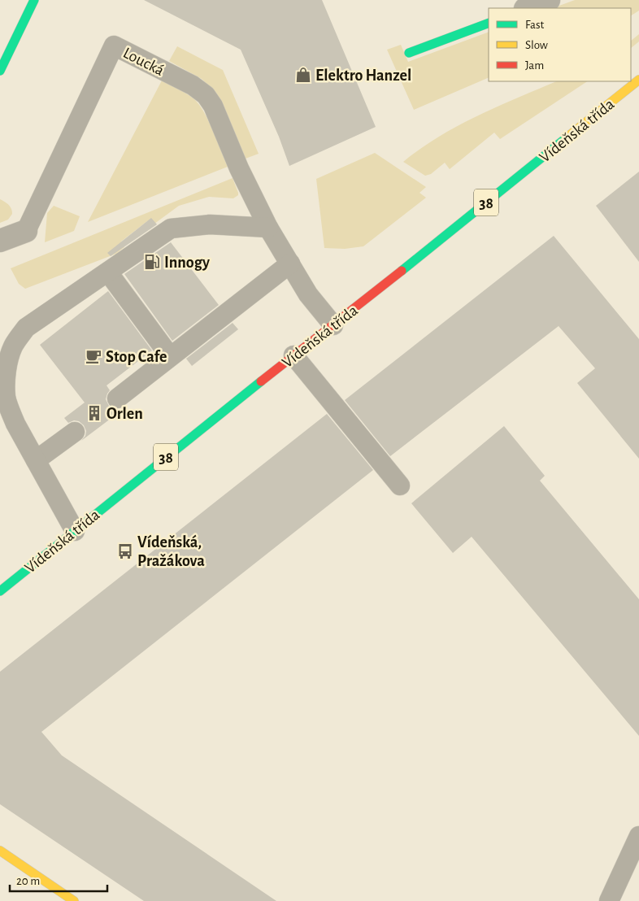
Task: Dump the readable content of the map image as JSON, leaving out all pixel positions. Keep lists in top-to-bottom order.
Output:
{
  "streets": {
    "main road": ["Vídeňská třída", "38"],
    "street": ["Loucká"]
  },
  "crossings": [
    ["Loucká", "Vídeňská třída"]
  ],
  "places": {
    "shop": ["Elektro Hanzel"],
    "fuel station": ["Innogy"],
    "cafe": ["Stop Cafe"],
    "building": ["Orlen"],
    "bus stop": ["Vídeňská, Pražákova"]
  },
  "legend": ["Fast", "Slow", "Jam"],
  "scale_bar": "20 m"
}
